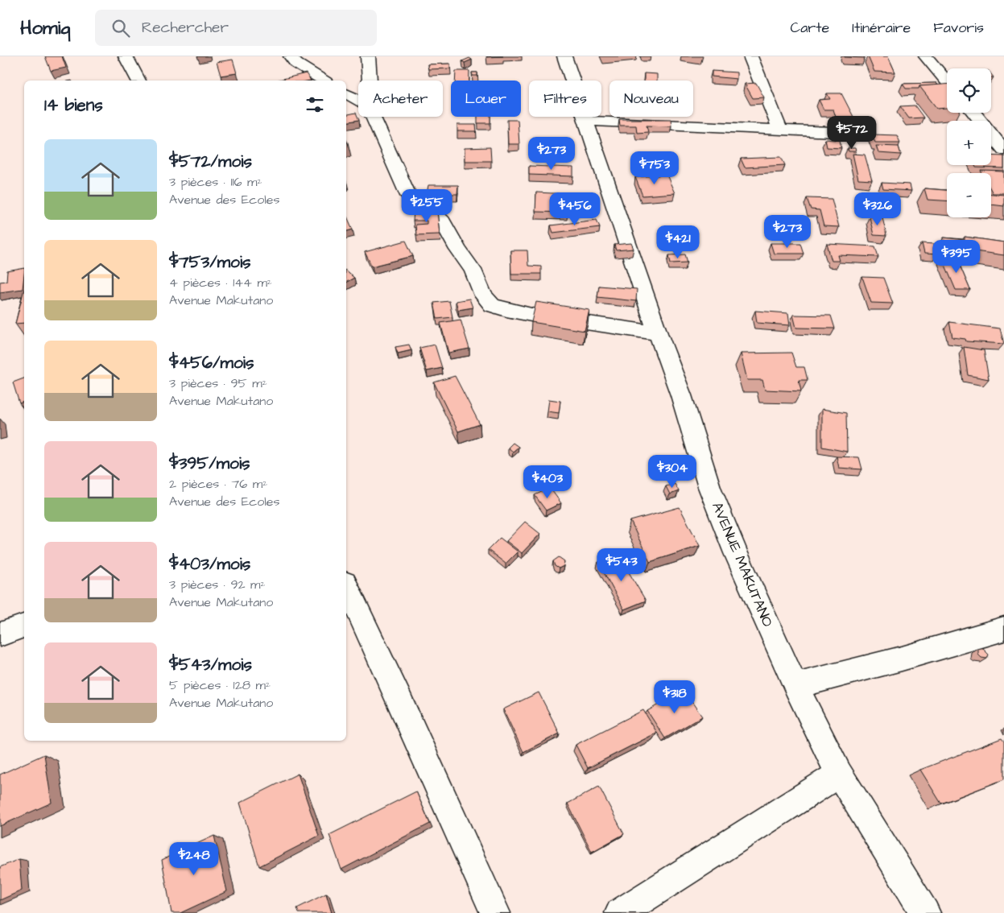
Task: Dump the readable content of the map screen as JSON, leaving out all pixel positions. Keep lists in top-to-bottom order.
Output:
{
  "streets": {
    "street": ["AVENUE MAKUTANO"]
  },
  "page": {
    "header": "Homiq",
    "search": "Rechercher",
    "nav": ["Carte", "Itinéraire", "Favoris"],
    "map_buttons": ["+", "−"],
    "chip": [
      "Acheter",
      "Louer",
      "Filtres",
      "Nouveau"
    ],
    "heading": "14 biens",
    "price": [
      "$572",
      "$273",
      "$753",
      "$255",
      "$456",
      "$326",
      "$273",
      "$421",
      "$395",
      "$304",
      "$403",
      "$543",
      "$318",
      "$248"
    ],
    "list": [
      {
        "name": "$572/mois",
        "note": "3 pièces · 116 m² · Avenue des Ecoles"
      },
      {
        "name": "$753/mois",
        "note": "4 pièces · 144 m² · Avenue Makutano"
      },
      {
        "name": "$456/mois",
        "note": "3 pièces · 95 m² · Avenue Makutano"
      },
      {
        "name": "$395/mois",
        "note": "2 pièces · 76 m² · Avenue des Ecoles"
      },
      {
        "name": "$403/mois",
        "note": "3 pièces · 92 m² · Avenue Makutano"
      },
      {
        "name": "$543/mois",
        "note": "5 pièces · 128 m² · Avenue Makutano"
      }
    ]
  }
}
